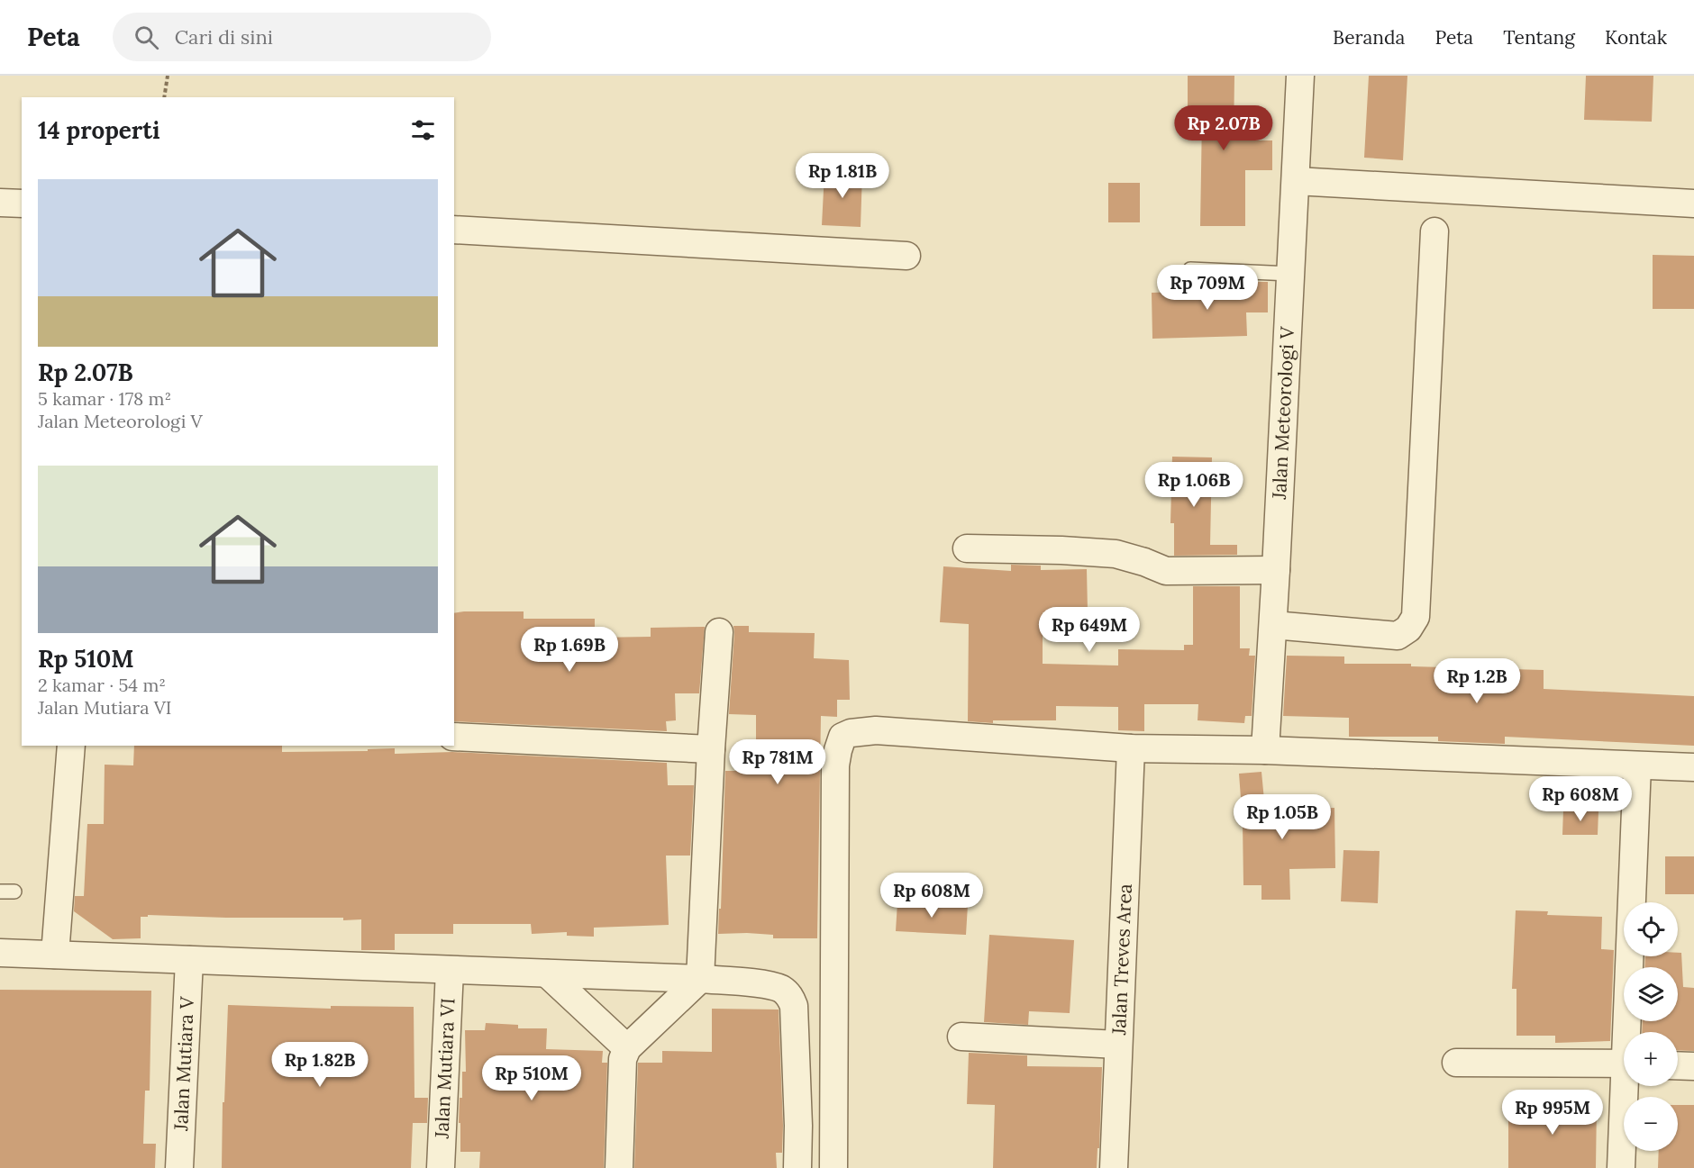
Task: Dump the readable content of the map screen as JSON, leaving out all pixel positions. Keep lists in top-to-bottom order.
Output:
{
  "streets": {
    "street": [
      "Jalan Meteorologi V",
      "Jalan Treves Area",
      "Jalan Mutiara V",
      "Jalan Mutiara VI"
    ]
  },
  "page": {
    "header": "Peta",
    "search": "Cari di sini",
    "nav": [
      "Beranda",
      "Peta",
      "Tentang",
      "Kontak"
    ],
    "heading": "14 properti",
    "price": [
      "Rp 2.07B",
      "Rp 1.81B",
      "Rp 709M",
      "Rp 1.06B",
      "Rp 649M",
      "Rp 1.69B",
      "Rp 1.2B",
      "Rp 781M",
      "Rp 608M",
      "Rp 1.05B",
      "Rp 608M",
      "Rp 1.82B",
      "Rp 510M",
      "Rp 995M"
    ],
    "list": [
      {
        "name": "Rp 2.07B",
        "note": "5 kamar · 178 m² · Jalan Meteorologi V"
      },
      {
        "name": "Rp 510M",
        "note": "2 kamar · 54 m² · Jalan Mutiara VI"
      }
    ],
    "map_buttons": ["+", "−"]
  }
}
